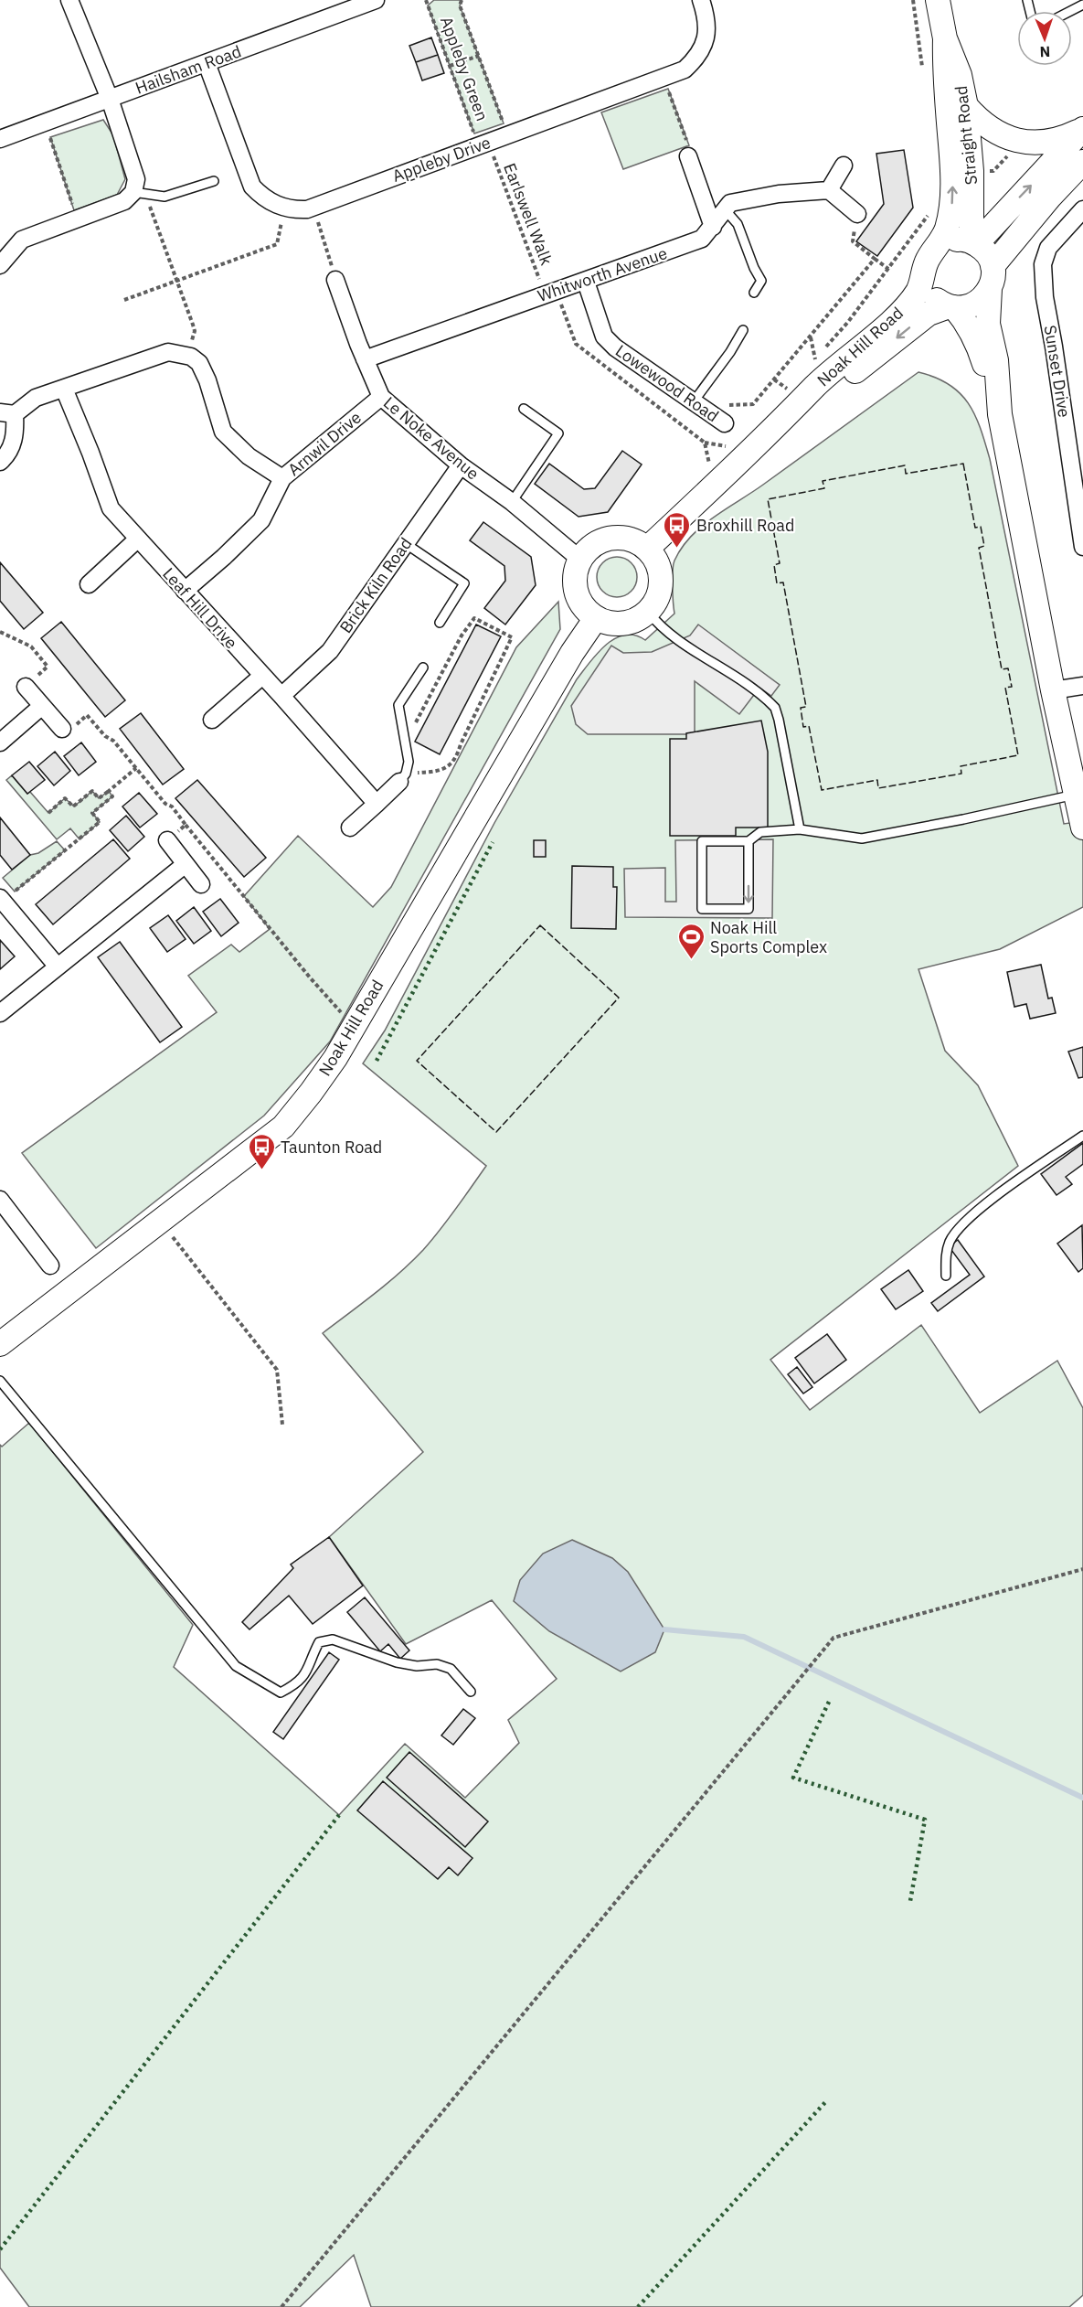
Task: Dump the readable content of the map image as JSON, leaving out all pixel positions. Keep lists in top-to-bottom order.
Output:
{
  "streets": {
    "street": [
      "Hailsham Road",
      "Straight Road",
      "Appleby Drive",
      "Whitworth Avenue",
      "Noak Hill Road",
      "Sunset Drive",
      "Lowewood Road",
      "Le Noke Avenue",
      "Arnwil Drive",
      "Brick Kiln Road",
      "Leaf Hill Drive"
    ],
    "path": ["Appleby Green", "Earlswell Walk"]
  },
  "crossings": [
    ["Appleby Green", "Appleby Drive"],
    ["Appleby Green", "Earlswell Walk"],
    ["Straight Road", "Noak Hill Road"],
    ["Appleby Drive", "Earlswell Walk"],
    ["Earlswell Walk", "Whitworth Avenue"],
    ["Whitworth Avenue", "Lowewood Road"],
    ["Whitworth Avenue", "Le Noke Avenue"],
    ["Noak Hill Road", "Le Noke Avenue"],
    ["Le Noke Avenue", "Arnwil Drive"],
    ["Le Noke Avenue", "Brick Kiln Road"],
    ["Arnwil Drive", "Leaf Hill Drive"],
    ["Brick Kiln Road", "Leaf Hill Drive"]
  ],
  "places": {
    "bus stop": ["Broxhill Road", "Taunton Road"],
    "sports": ["Noak Hill Sports Complex"]
  },
  "north": "bottom"
}
